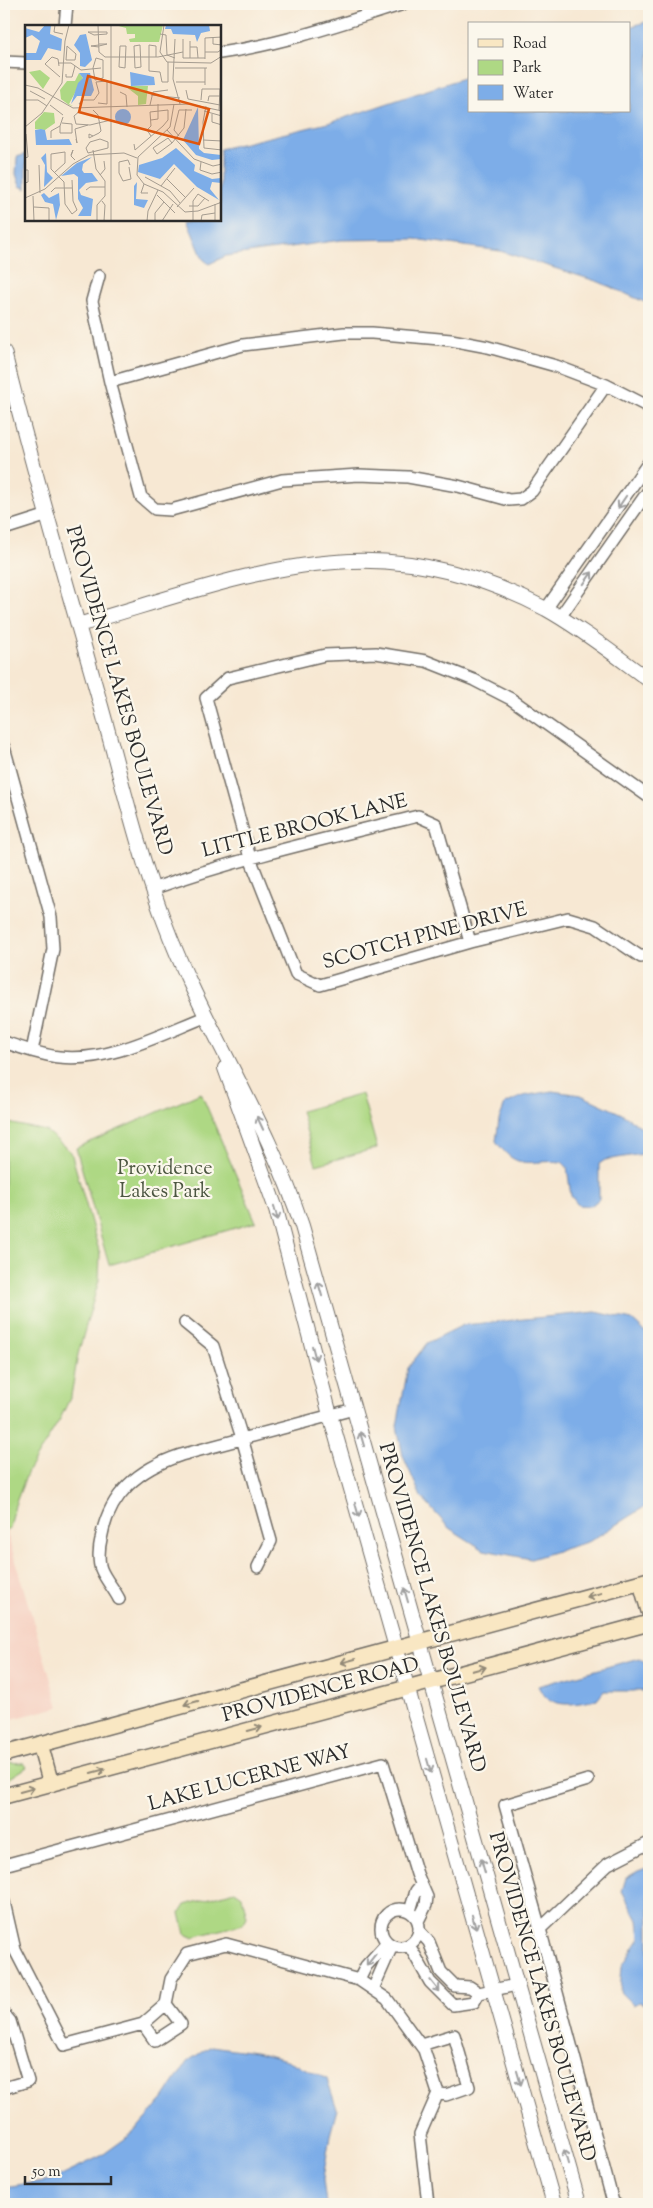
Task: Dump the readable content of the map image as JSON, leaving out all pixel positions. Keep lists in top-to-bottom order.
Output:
{
  "streets": {
    "main road": ["PROVIDENCE ROAD"],
    "street": [
      "PROVIDENCE LAKES BOULEVARD",
      "LITTLE BROOK LANE",
      "SCOTCH PINE DRIVE",
      "LAKE LUCERNE WAY"
    ]
  },
  "crossings": [
    ["PROVIDENCE LAKES BOULEVARD", "LITTLE BROOK LANE"],
    ["PROVIDENCE LAKES BOULEVARD", "PROVIDENCE ROAD"],
    ["LITTLE BROOK LANE", "SCOTCH PINE DRIVE"]
  ],
  "parks": ["Providence Lakes Park"],
  "legend": ["Road", "Park", "Water"],
  "scale_bar": "50 m"
}
